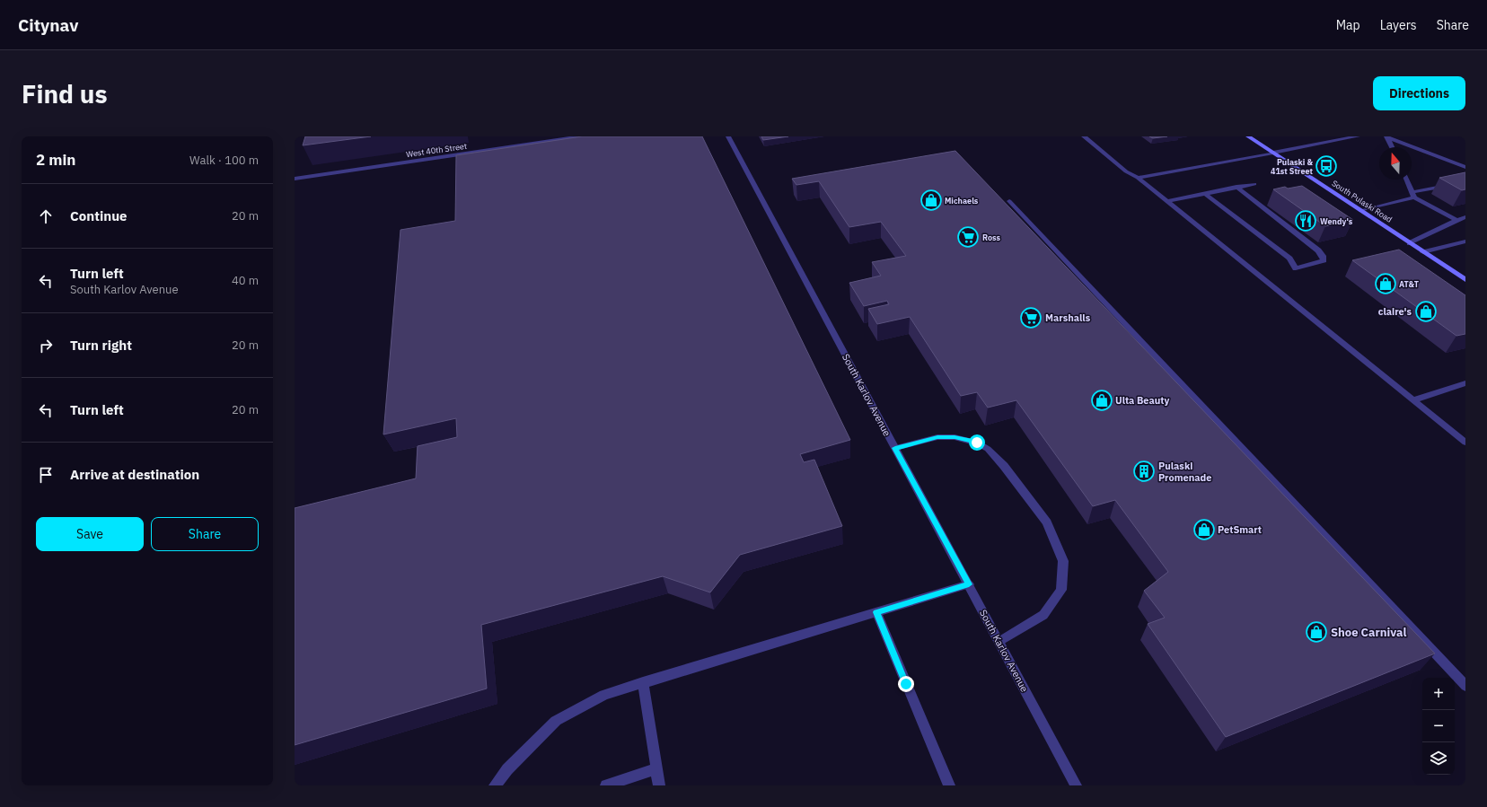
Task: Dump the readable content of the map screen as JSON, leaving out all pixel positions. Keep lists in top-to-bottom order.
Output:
{
  "streets": {
    "main road": ["South Pulaski Road"],
    "street": ["West 40th Street", "South Karlov Avenue"]
  },
  "places": {
    "bus stop": ["Pulaski & 41st Street"],
    "shop": [
      "Michaels",
      "AT&T",
      "claire's",
      "Ulta Beauty",
      "PetSmart",
      "Shoe Carnival"
    ],
    "restaurant": ["Wendy's"],
    "supermarket": ["Ross", "Marshalls"],
    "building": ["Pulaski Promenade"]
  },
  "north": "top",
  "page": {
    "header": "Citynav",
    "nav": ["Map", "Layers", "Share"],
    "buttons": [
      "Directions",
      ["Save", "Share"]
    ],
    "title": "Find us",
    "heading": ["2 min", "Walk · 100 m"],
    "list": [
      ["Continue", "20 m"],
      ["Turn left", "South Karlov Avenue", "40 m"],
      ["Turn right", "20 m"],
      ["Turn left", "20 m"],
      "Arrive at destination"
    ],
    "map_buttons": ["+", "−"]
  }
}
